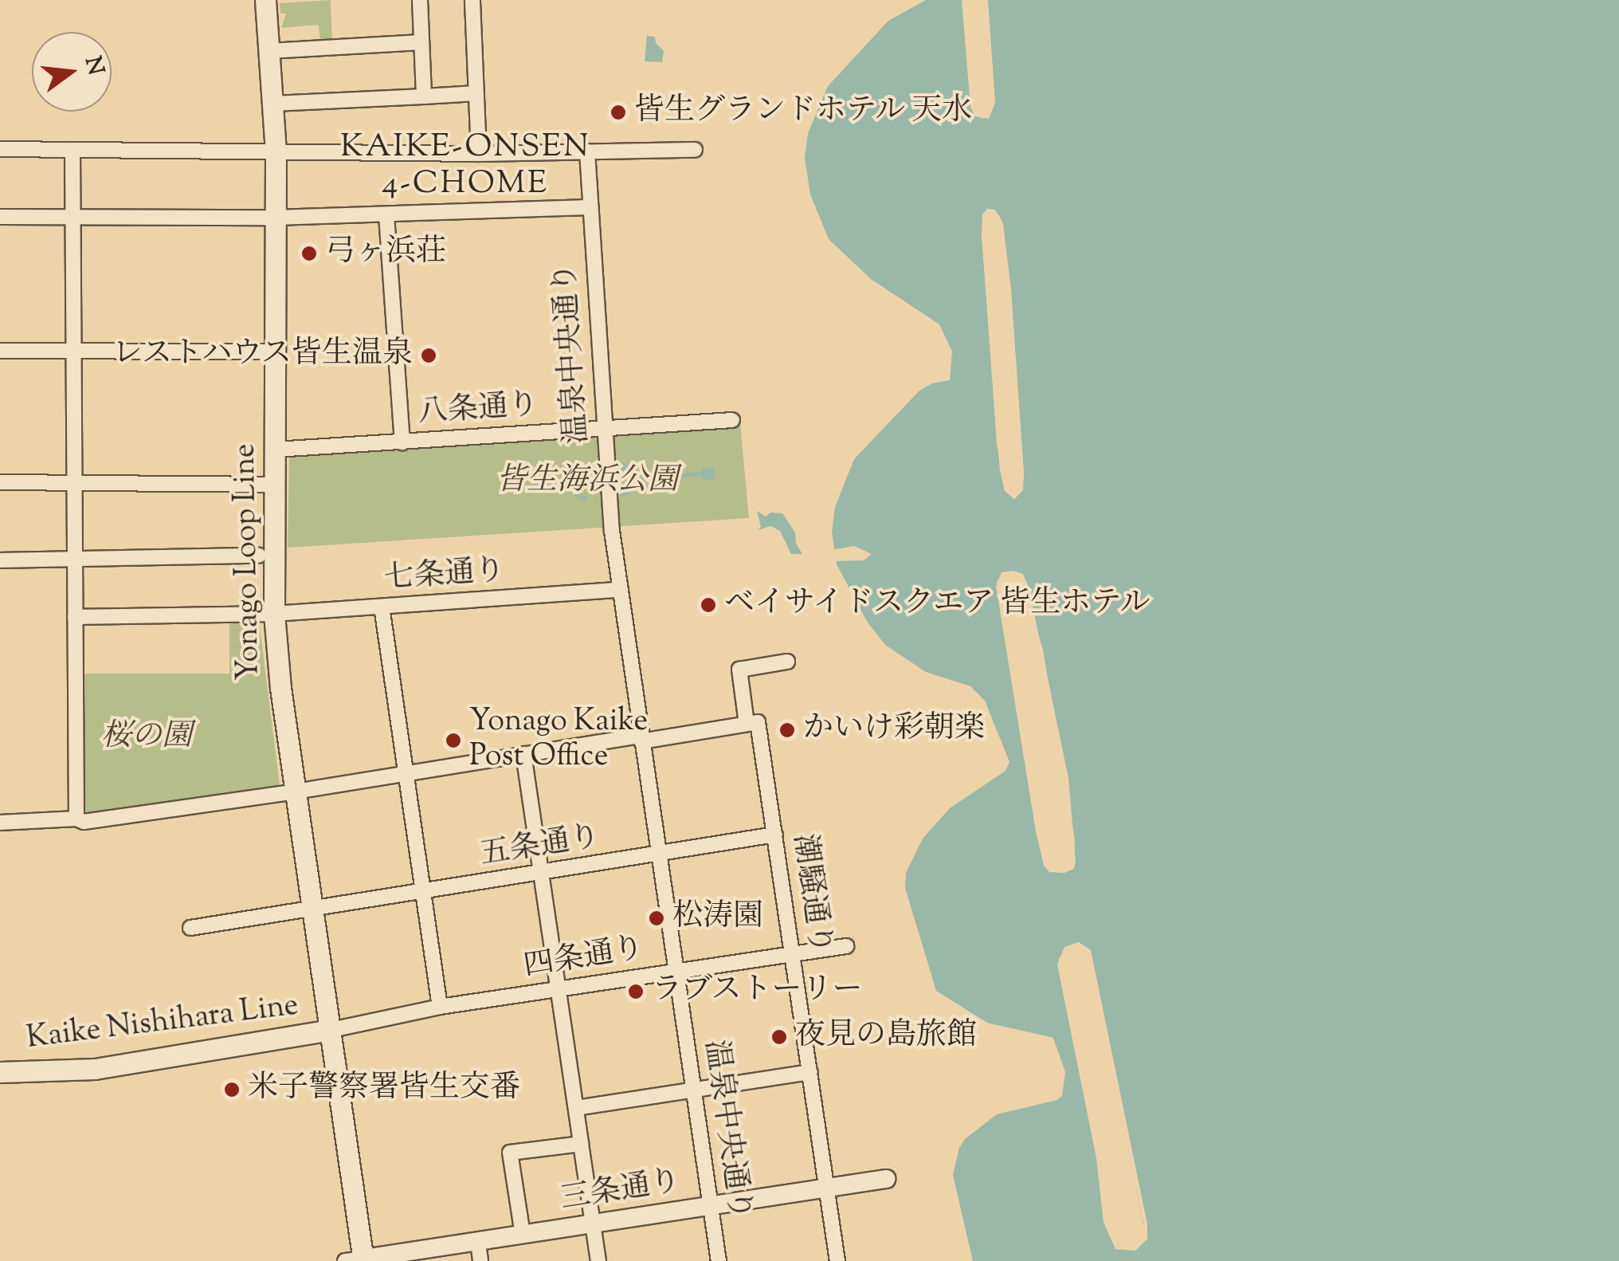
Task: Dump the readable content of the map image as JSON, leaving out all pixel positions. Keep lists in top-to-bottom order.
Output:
{
  "streets": {
    "main road": ["Yonago Loop Line", "Kaike Nishihara Line"],
    "street": [
      "温泉中央通り",
      "八条通り",
      "七条通り",
      "五条通り",
      "潮騒通り",
      "四条通り",
      "三条通り"
    ]
  },
  "crossings": [
    ["温泉中央通り", "八条通り"],
    ["温泉中央通り", "七条通り"],
    ["温泉中央通り", "五条通り"],
    ["温泉中央通り", "四条通り"],
    ["温泉中央通り", "三条通り"],
    ["八条通り", "Yonago Loop Line"],
    ["Yonago Loop Line", "七条通り"],
    ["Yonago Loop Line", "五条通り"],
    ["Yonago Loop Line", "四条通り"],
    ["Yonago Loop Line", "Kaike Nishihara Line"],
    ["Yonago Loop Line", "三条通り"],
    ["五条通り", "潮騒通り"],
    ["潮騒通り", "四条通り"],
    ["潮騒通り", "三条通り"],
    ["四条通り", "Kaike Nishihara Line"]
  ],
  "districts": ["KAIKE-ONSEN 4-CHOME"],
  "parks": ["皆生海浜公園", "桜の園"],
  "places": [
    "皆生グランドホテル 天水",
    "弓ヶ浜荘",
    "レストハウス皆生温泉",
    "ベイサイドスクエア 皆生ホテル",
    "かいけ彩朝楽",
    "Yonago Kaike Post Office",
    "松涛園",
    "ラブストーリー",
    "夜見の島旅館",
    "米子警察署皆生交番"
  ],
  "north": "right"
}
